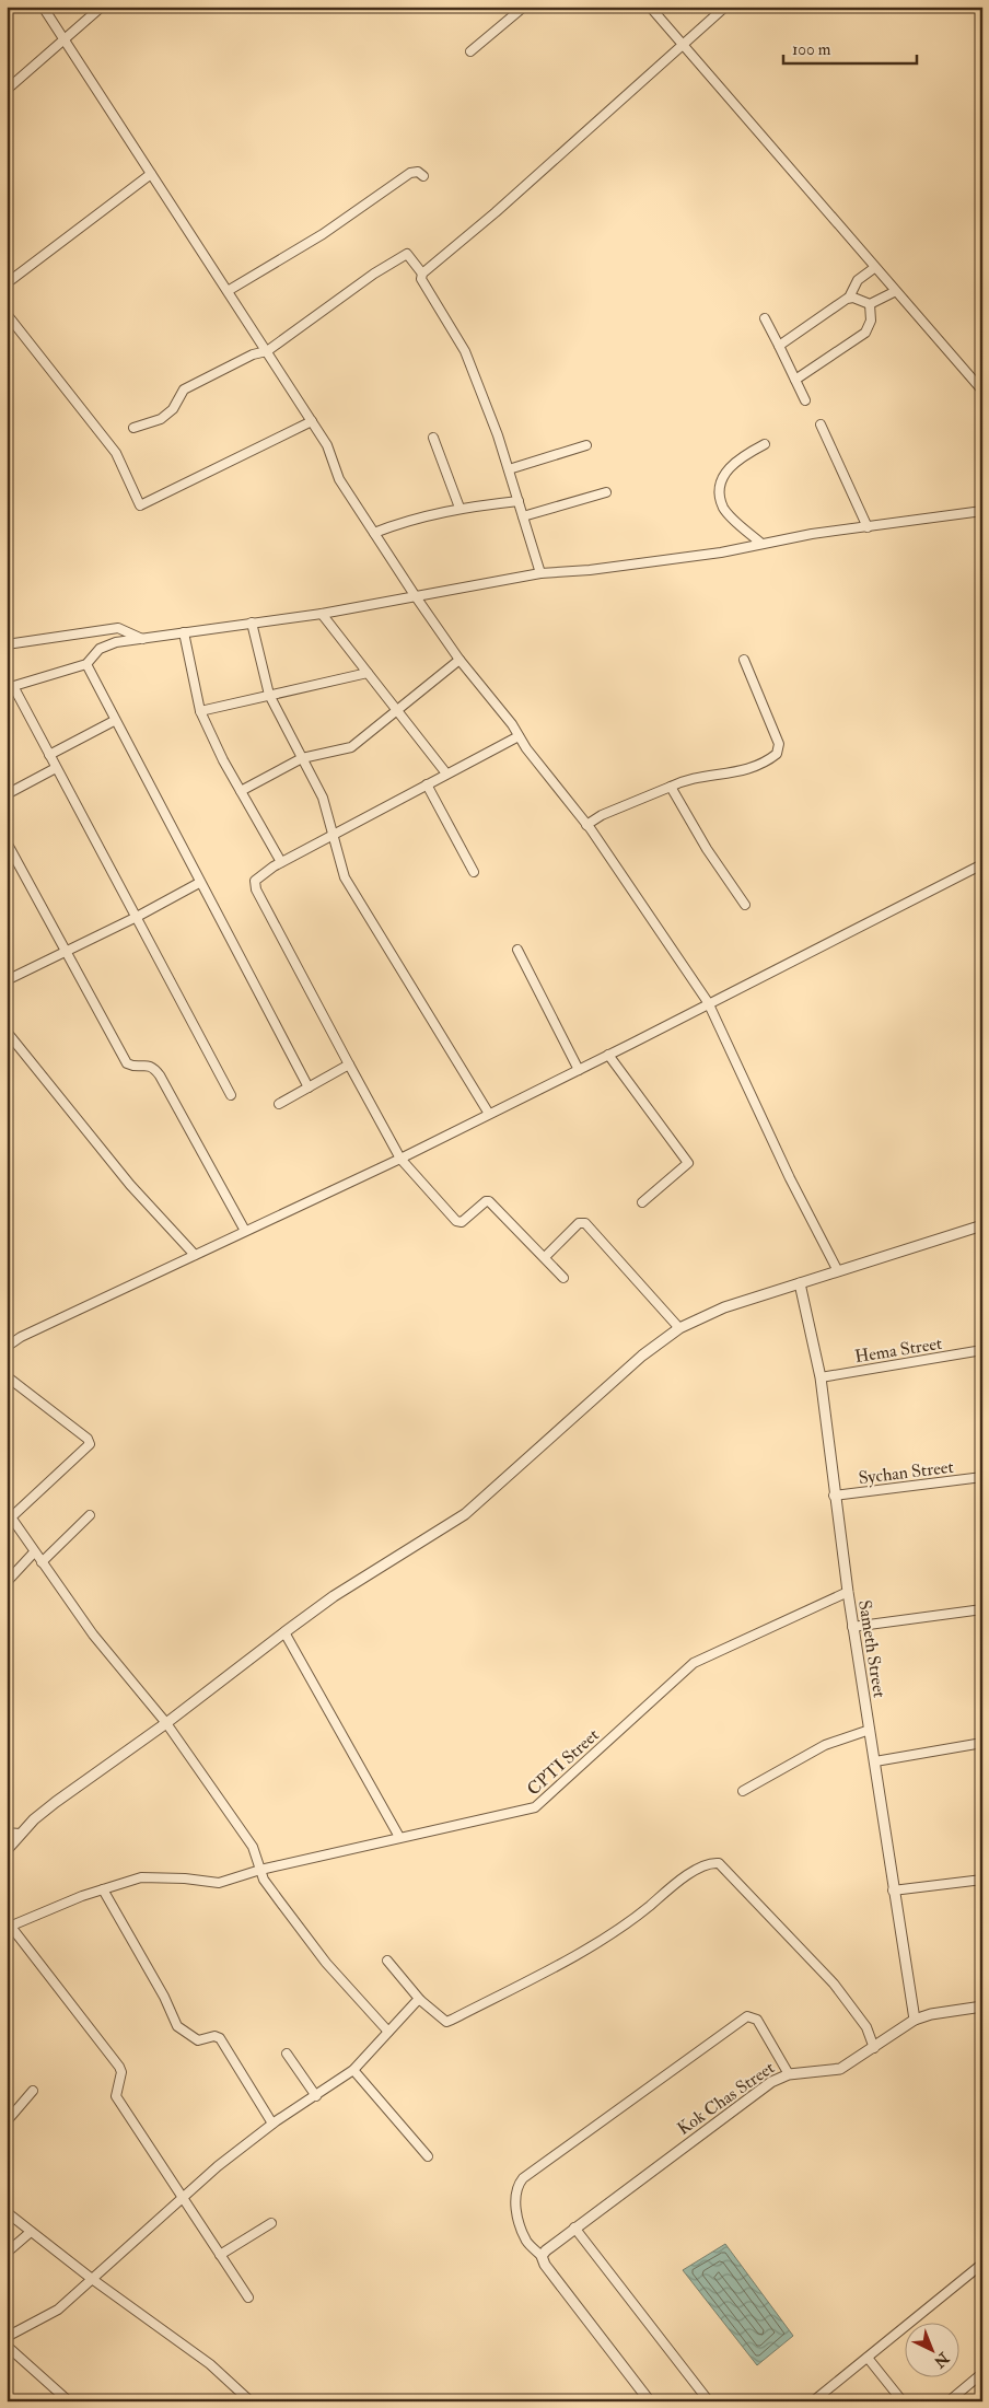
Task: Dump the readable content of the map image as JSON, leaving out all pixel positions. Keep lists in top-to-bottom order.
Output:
{
  "streets": {
    "street": [
      "Hema Street",
      "Sychan Street",
      "Sameth Street",
      "CPTI Street",
      "Kok Chas Street"
    ]
  },
  "crossings": [
    ["Hema Street", "Sameth Street"],
    ["Sychan Street", "Sameth Street"],
    ["Sameth Street", "CPTI Street"],
    ["Sameth Street", "Kok Chas Street"]
  ],
  "scale_bar": "100 m",
  "north": "bottom right"
}
